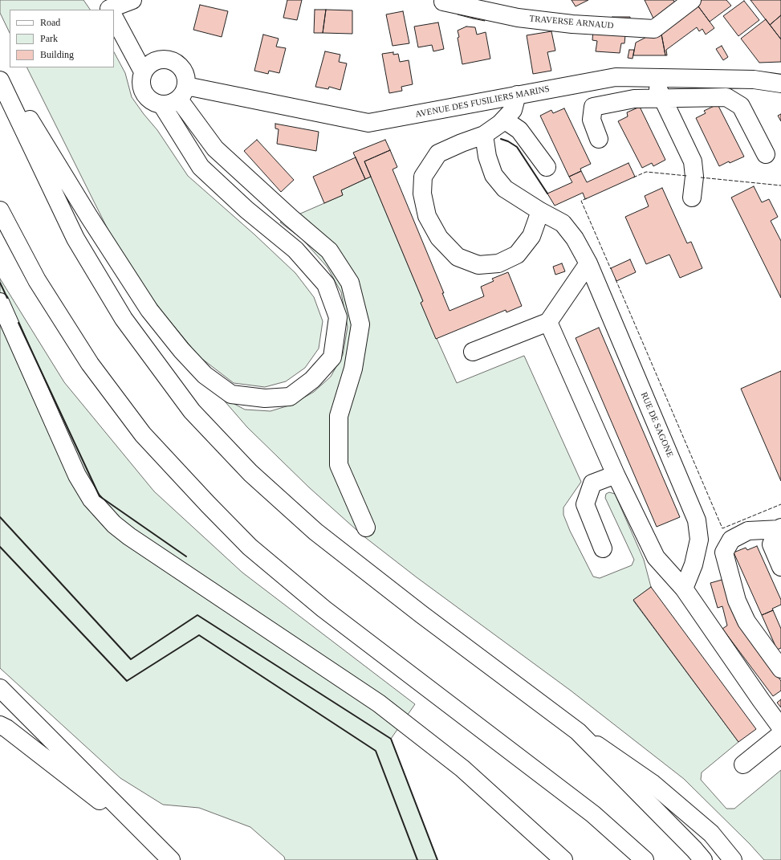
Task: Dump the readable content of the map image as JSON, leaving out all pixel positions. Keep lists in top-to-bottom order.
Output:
{
  "streets": {
    "main road": ["TRAVERSE ARNAUD", "AVENUE DES FUSILIERS MARINS", "RUE DE SAGONE"]
  },
  "legend": ["Road", "Park", "Building"]
}
